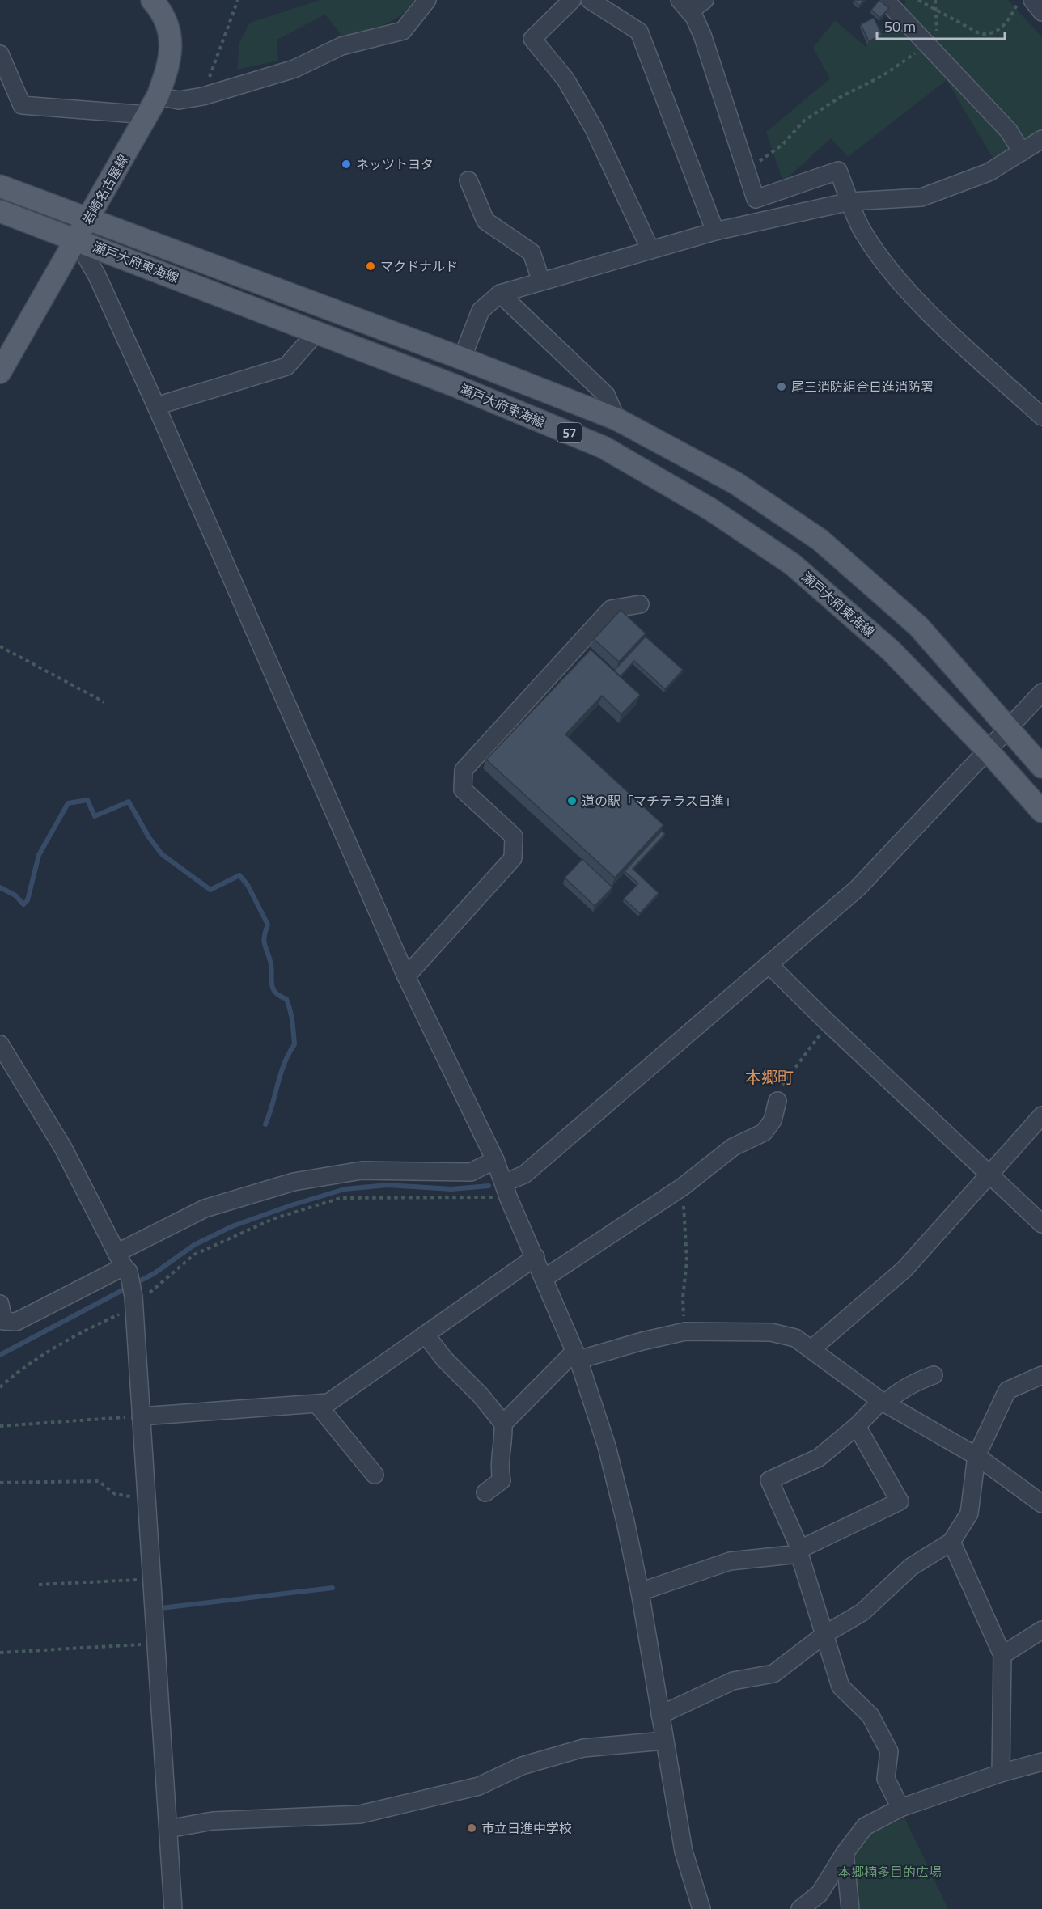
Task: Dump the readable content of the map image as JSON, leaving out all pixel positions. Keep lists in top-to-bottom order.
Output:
{
  "streets": {
    "main road": ["岩崎名古屋線", "瀬戸大府東海線", "57"]
  },
  "crossings": [
    ["岩崎名古屋線", "瀬戸大府東海線"]
  ],
  "districts": ["本郷町"],
  "parks": ["本郷楠多目的広場"],
  "places": [
    "ネッツトヨタ",
    "マクドナルド",
    "尾三消防組合日進消防署",
    "道の駅「マチテラス日進」",
    "市立日進中学校"
  ],
  "scale_bar": "50 m"
}
